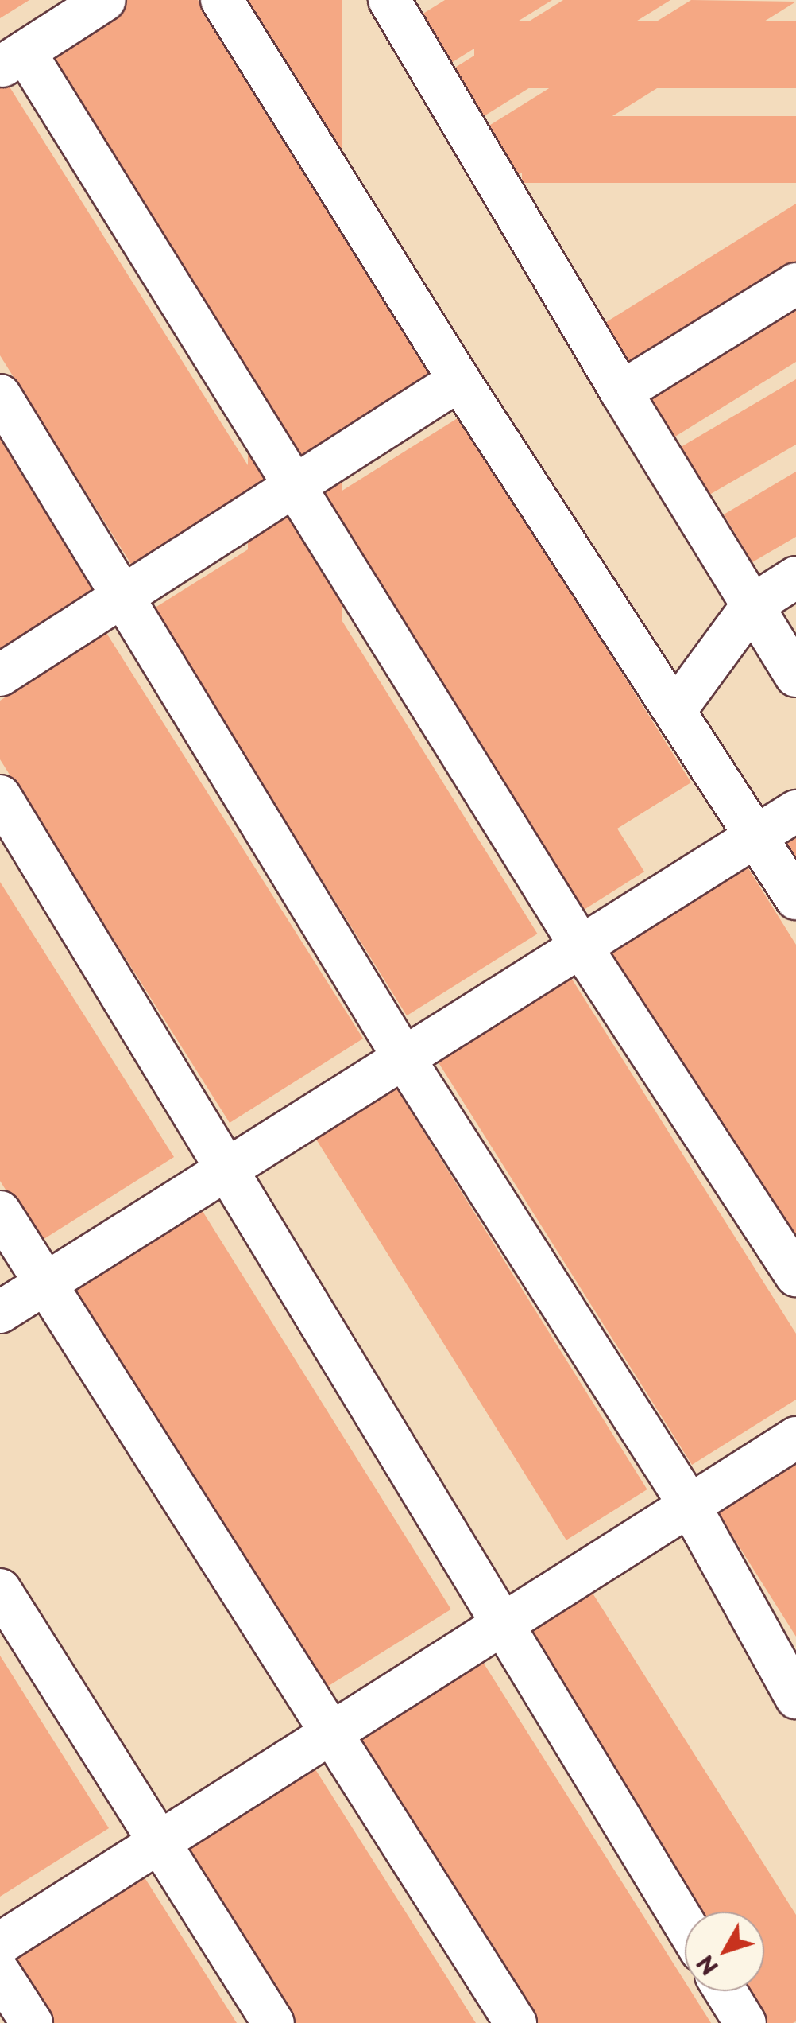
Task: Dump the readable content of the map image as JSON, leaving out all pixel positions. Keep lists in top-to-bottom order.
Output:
{
  "north": "bottom left"
}
